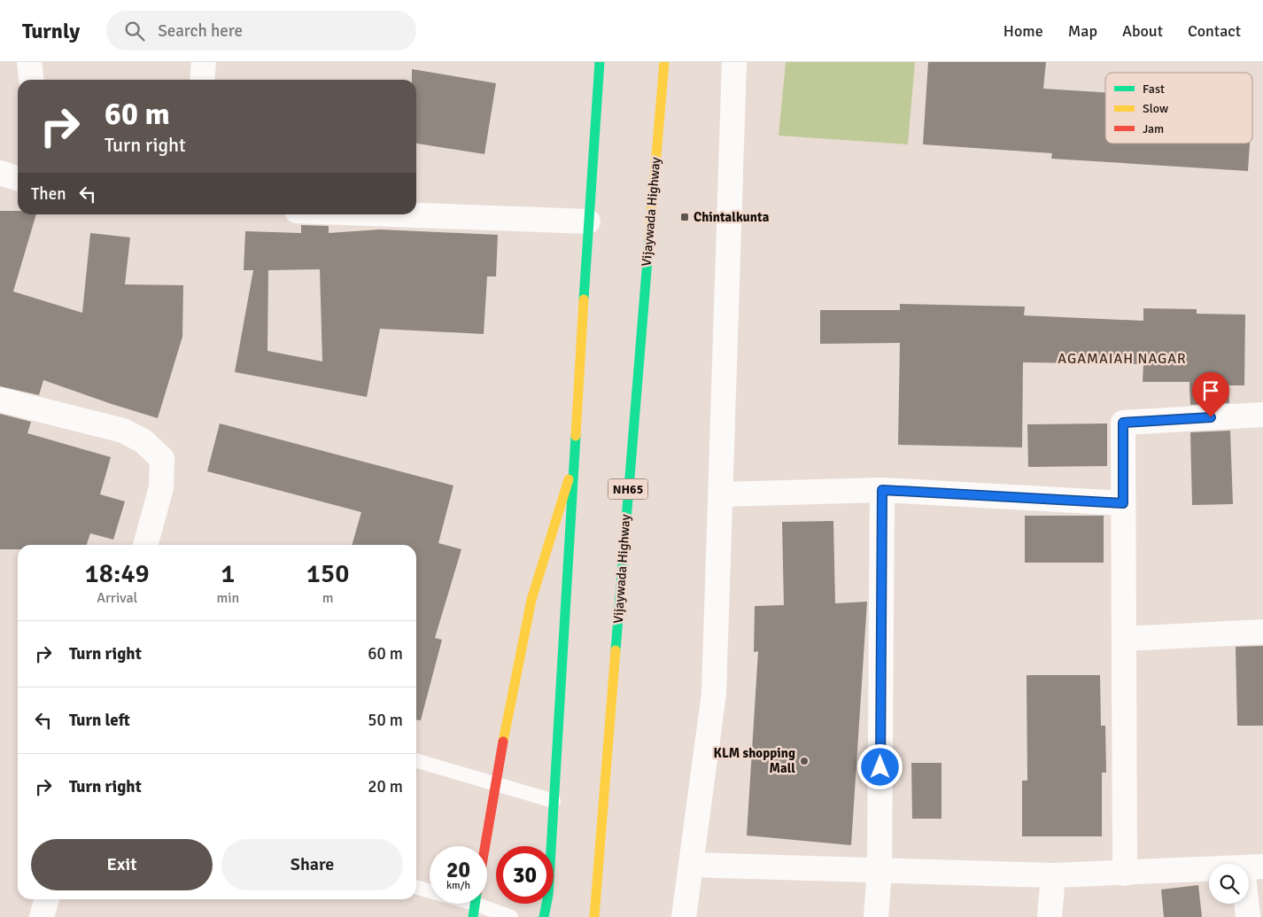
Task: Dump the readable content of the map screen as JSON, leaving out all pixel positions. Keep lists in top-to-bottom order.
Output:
{
  "streets": {
    "main road": ["Vijaywada Highway", "NH65"]
  },
  "districts": ["AGAMAIAH NAGAR"],
  "places": {
    "transit": ["Chintalkunta"],
    "other": ["KLM shopping Mall"]
  },
  "legend": ["Fast", "Slow", "Jam"],
  "page": {
    "header": "Turnly",
    "search": "Search here",
    "nav": [
      "Home",
      "Map",
      "About",
      "Contact"
    ],
    "turn": ["60 m", "Turn right"],
    "then": "Then",
    "eta": [
      "18:49",
      "Arrival",
      "1",
      "min",
      "150",
      "m"
    ],
    "list": [
      {
        "name": "Turn right",
        "value": "60 m"
      },
      {
        "name": "Turn left",
        "value": "50 m"
      },
      {
        "name": "Turn right",
        "value": "20 m"
      }
    ],
    "buttons": ["Exit", "Share"],
    "speed": "20 km/h",
    "limit": "30"
  }
}
